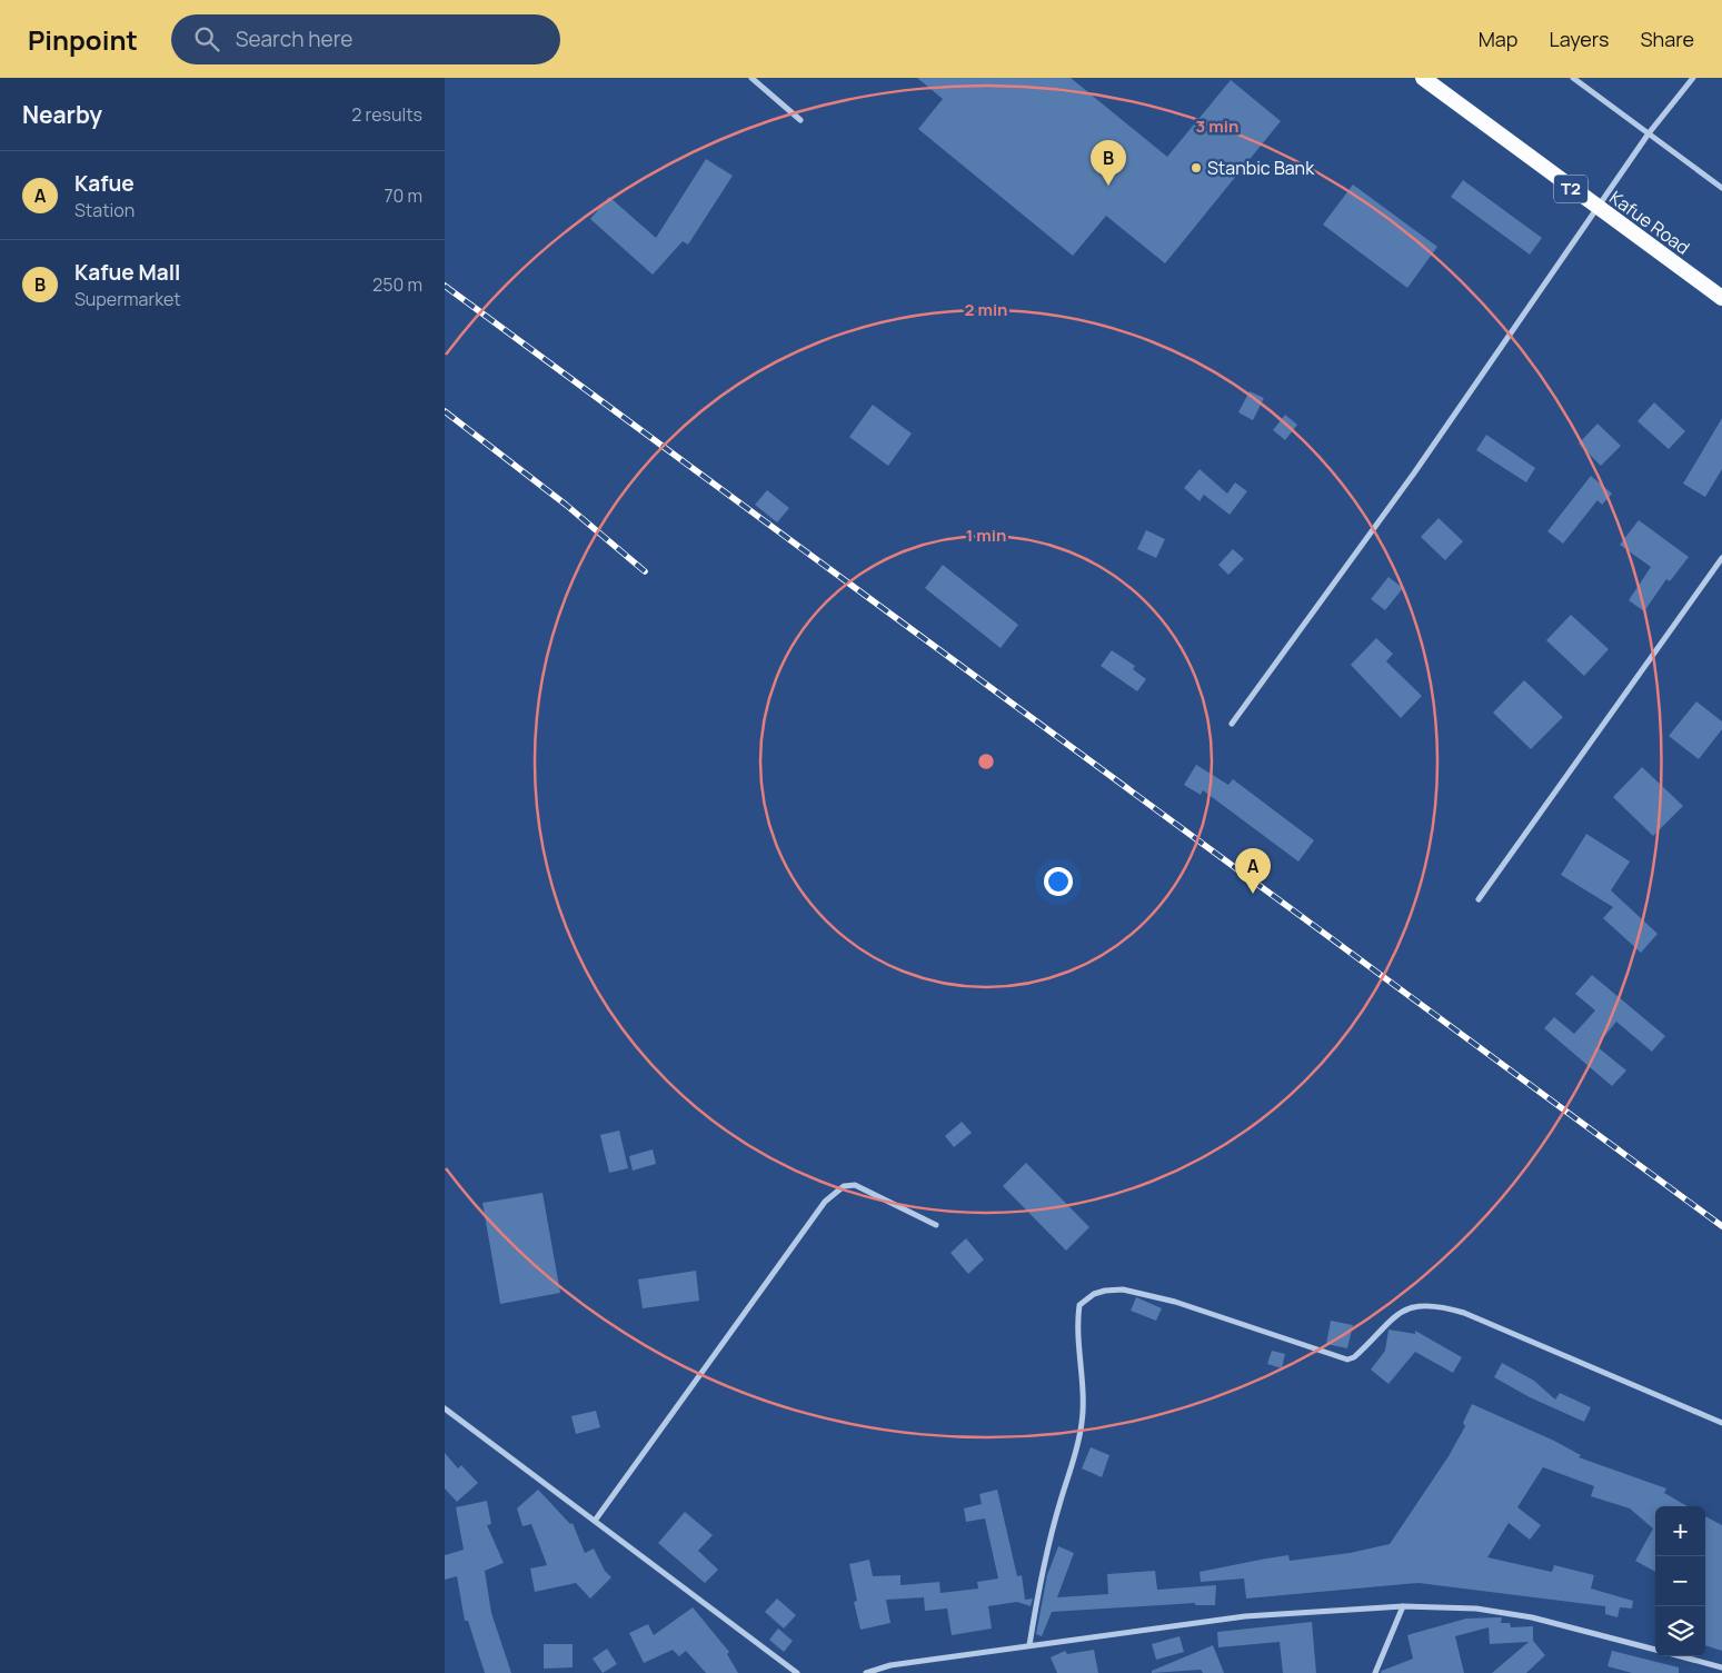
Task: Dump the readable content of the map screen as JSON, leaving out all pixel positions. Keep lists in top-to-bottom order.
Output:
{
  "streets": {
    "highway": ["T2", "Kafue Road"]
  },
  "places": ["Stanbic Bank"],
  "page": {
    "header": "Pinpoint",
    "search": "Search here",
    "nav": ["Map", "Layers", "Share"],
    "heading": ["Nearby", "2 results"],
    "pins": ["B", "A"],
    "list": [
      {
        "mark": "A",
        "name": "Kafue",
        "note": "Station",
        "value": "70 m"
      },
      {
        "mark": "B",
        "name": "Kafue Mall",
        "note": "Supermarket",
        "value": "250 m"
      }
    ],
    "map_buttons": ["+", "−"]
  },
  "rings": ["3 min", "2 min", "1 min"]
}
